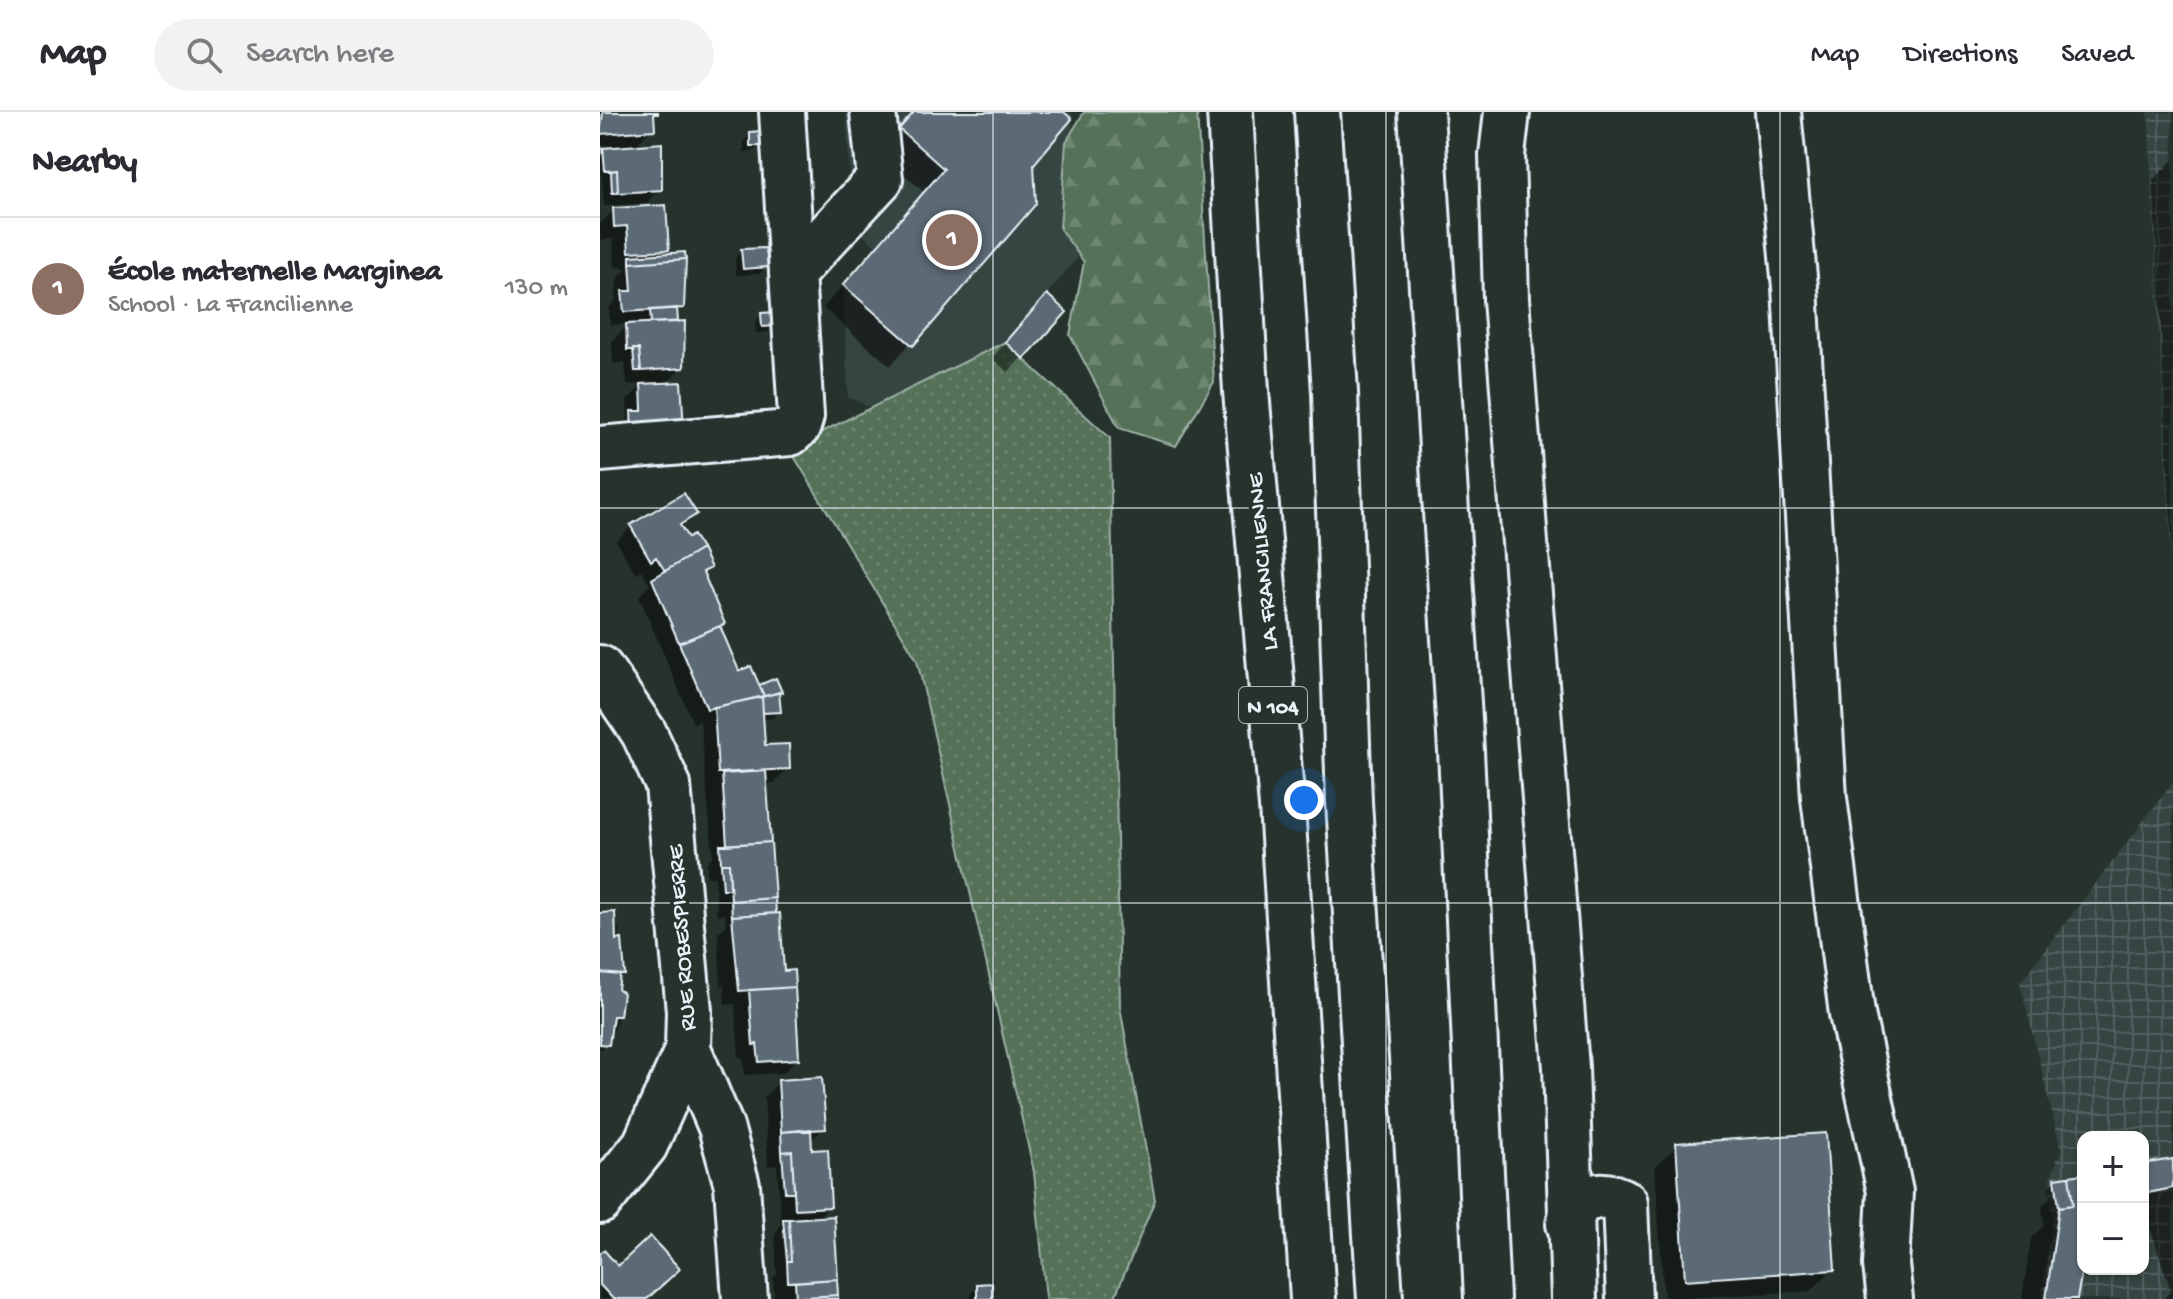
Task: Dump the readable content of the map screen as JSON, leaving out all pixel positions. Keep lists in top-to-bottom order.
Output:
{
  "streets": {
    "main road": ["LA FRANCILIENNE", "N 104", "RUE ROBESPIERRE"]
  },
  "page": {
    "header": "Map",
    "search": "Search here",
    "nav": ["Map", "Directions", "Saved"],
    "heading": "Nearby",
    "pins": "1",
    "list": [
      {
        "mark": "1",
        "name": "École maternelle Marginea",
        "note": "School · La Francilienne",
        "value": "130 m"
      }
    ],
    "map_buttons": ["+", "−"]
  }
}
